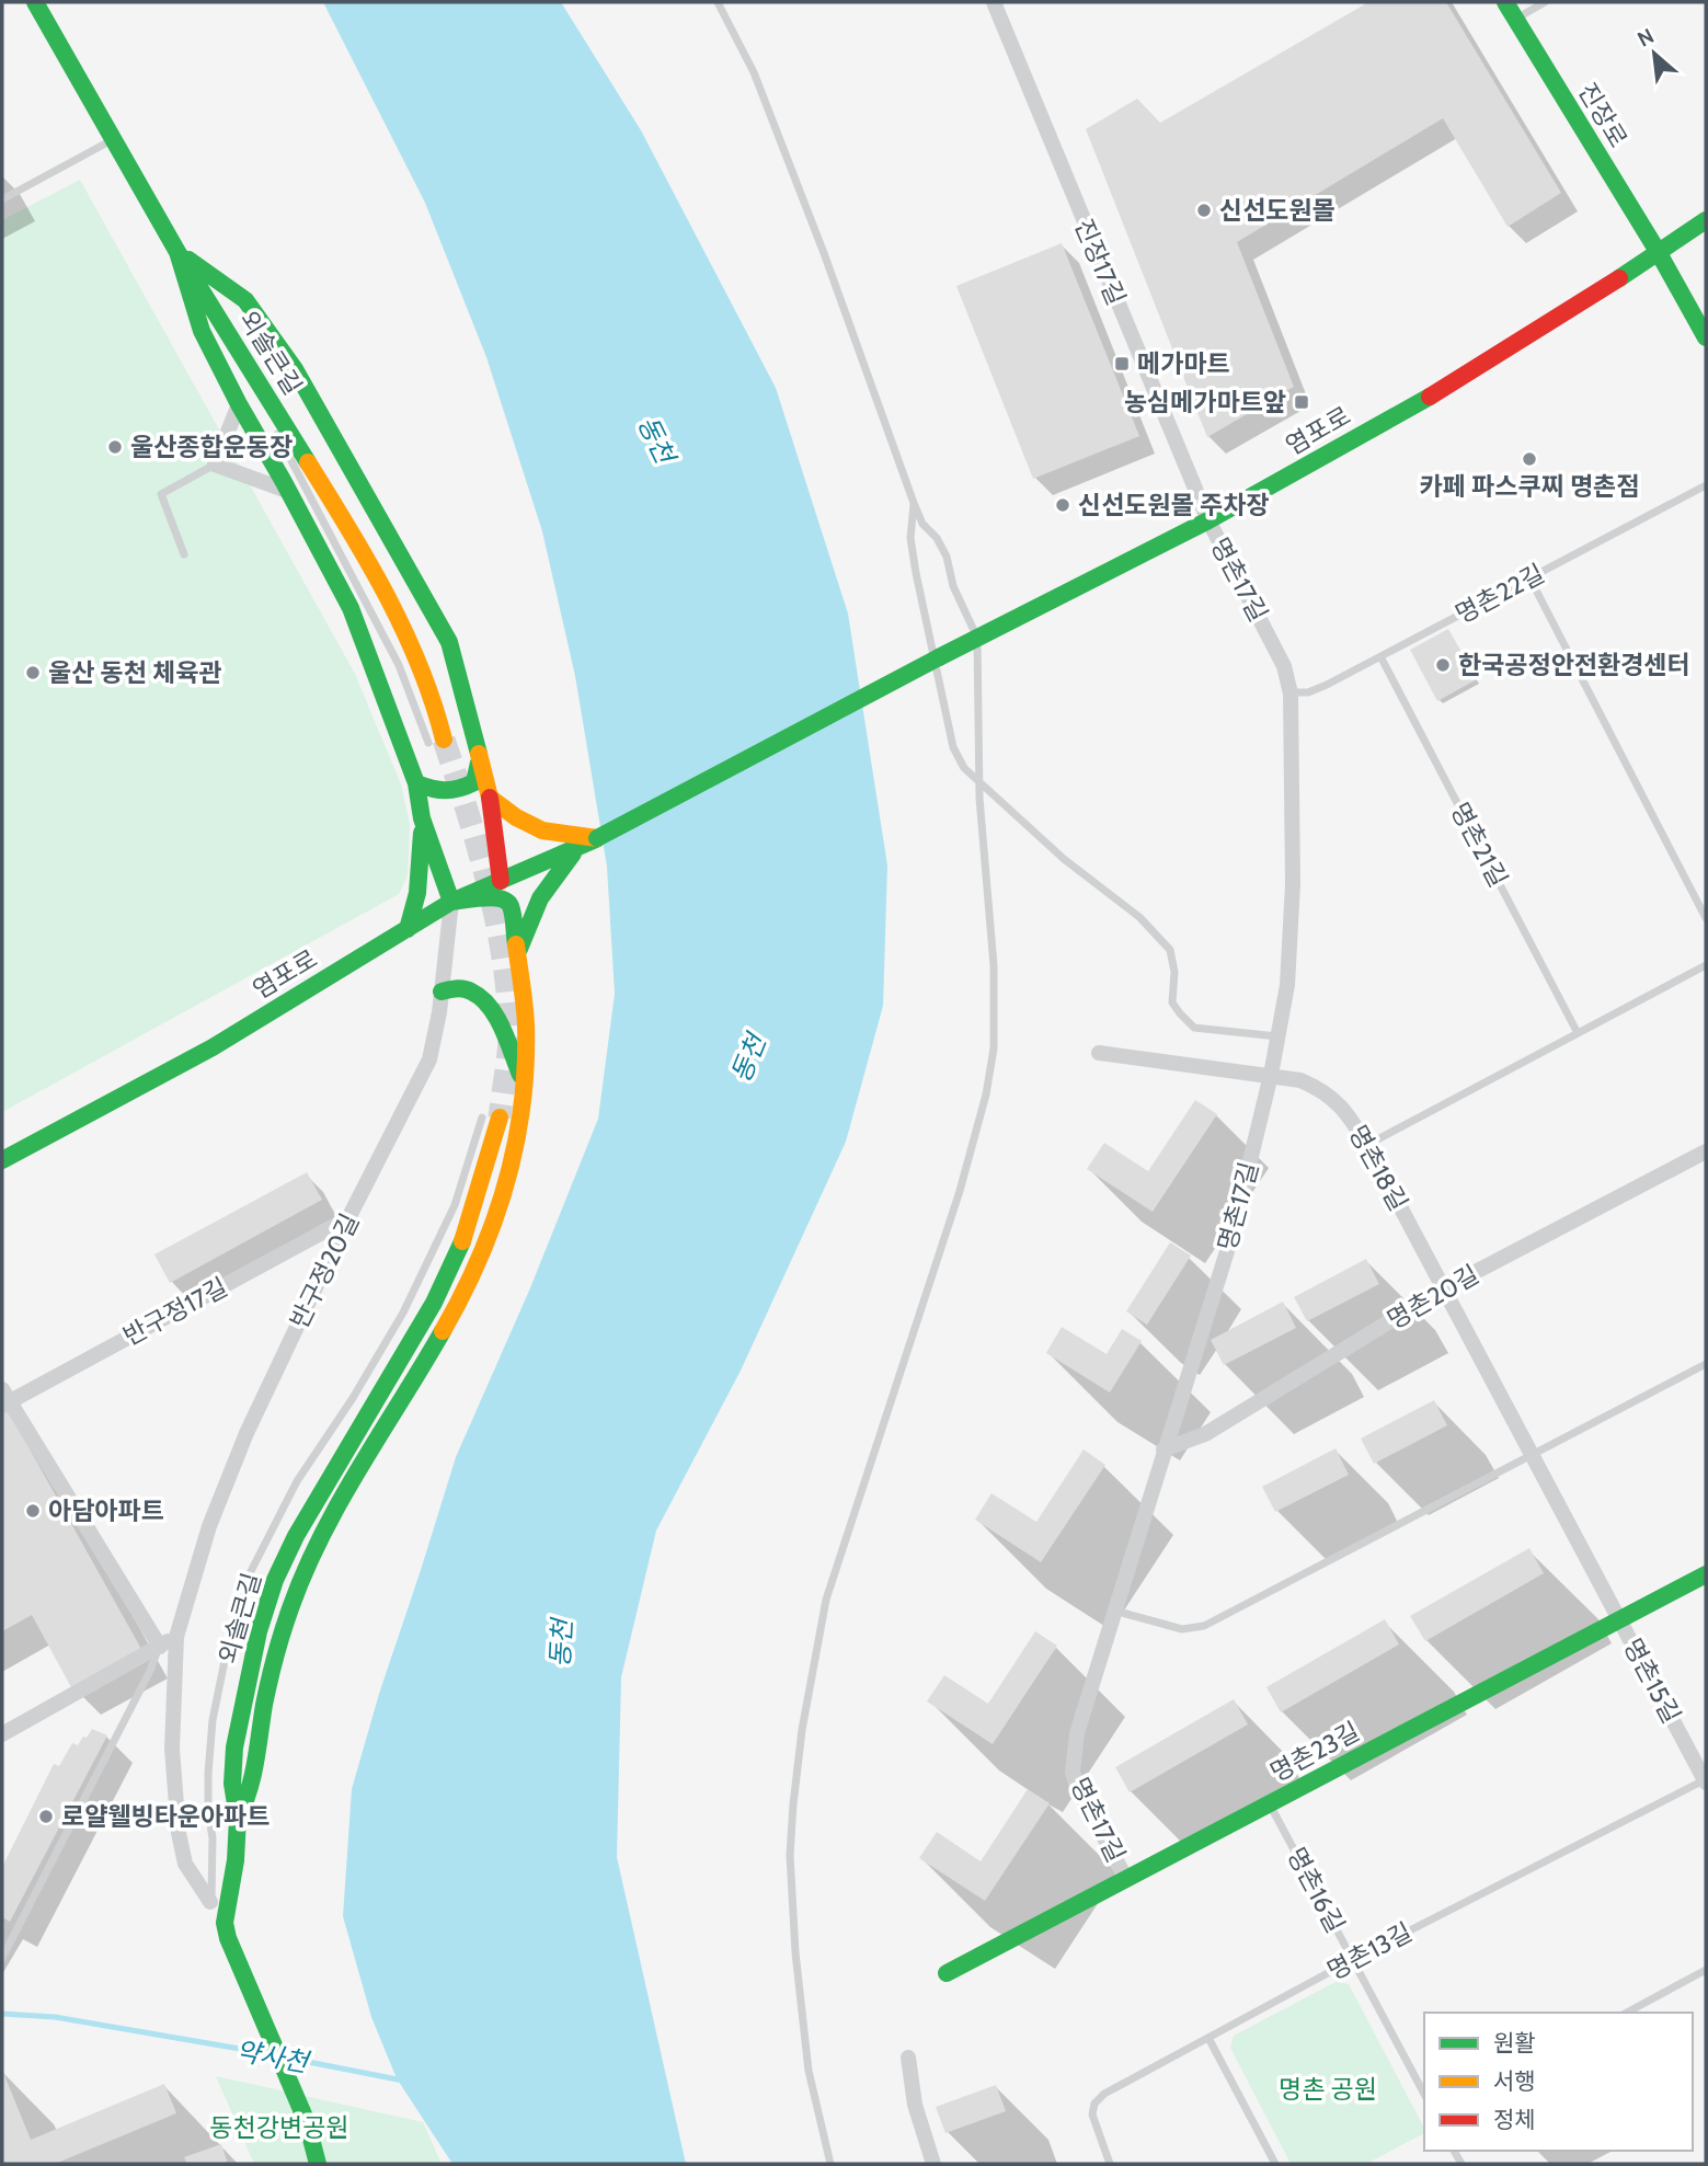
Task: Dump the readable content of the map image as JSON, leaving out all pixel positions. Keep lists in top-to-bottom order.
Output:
{
  "streets": {
    "main road": [
      "진장로",
      "외솔큰길",
      "염포로",
      "명촌23길"
    ],
    "street": [
      "진장17길",
      "명촌17길",
      "명촌18길",
      "반구정20길",
      "명촌20길",
      "반구정17길",
      "명촌15길"
    ],
    "lane": [
      "명촌22길",
      "명촌21길",
      "명촌16길",
      "명촌13길"
    ]
  },
  "crossings": [
    ["진장로", "염포로"],
    ["진장17길", "염포로"],
    ["진장17길", "명촌17길"],
    ["염포로", "명촌17길"],
    ["염포로", "반구정20길"],
    ["명촌17길", "명촌22길"],
    ["명촌17길", "명촌18길"],
    ["명촌17길", "명촌20길"],
    ["명촌17길", "명촌23길"],
    ["명촌22길", "명촌21길"],
    ["명촌18길", "명촌20길"],
    ["명촌18길", "명촌15길"],
    ["명촌18길", "명촌23길"],
    ["반구정20길", "반구정17길"],
    ["명촌15길", "명촌23길"],
    ["명촌15길", "명촌13길"],
    ["명촌23길", "명촌16길"],
    ["명촌16길", "명촌13길"]
  ],
  "water": ["동천", "약사천"],
  "parks": ["명촌 공원", "동천강변공원"],
  "places": {
    "other": [
      "신선도원몰",
      "울산종합운동장",
      "카페 파스쿠찌 명촌점",
      "신선도원몰 주차장",
      "한국공정안전환경센터",
      "울산 동천 체육관",
      "아담아파트",
      "로얄웰빙타운아파트"
    ],
    "transit": ["메가마트", "농심메가마트앞"]
  },
  "legend": ["원활", "서행", "정체"],
  "north": "top left"
}
